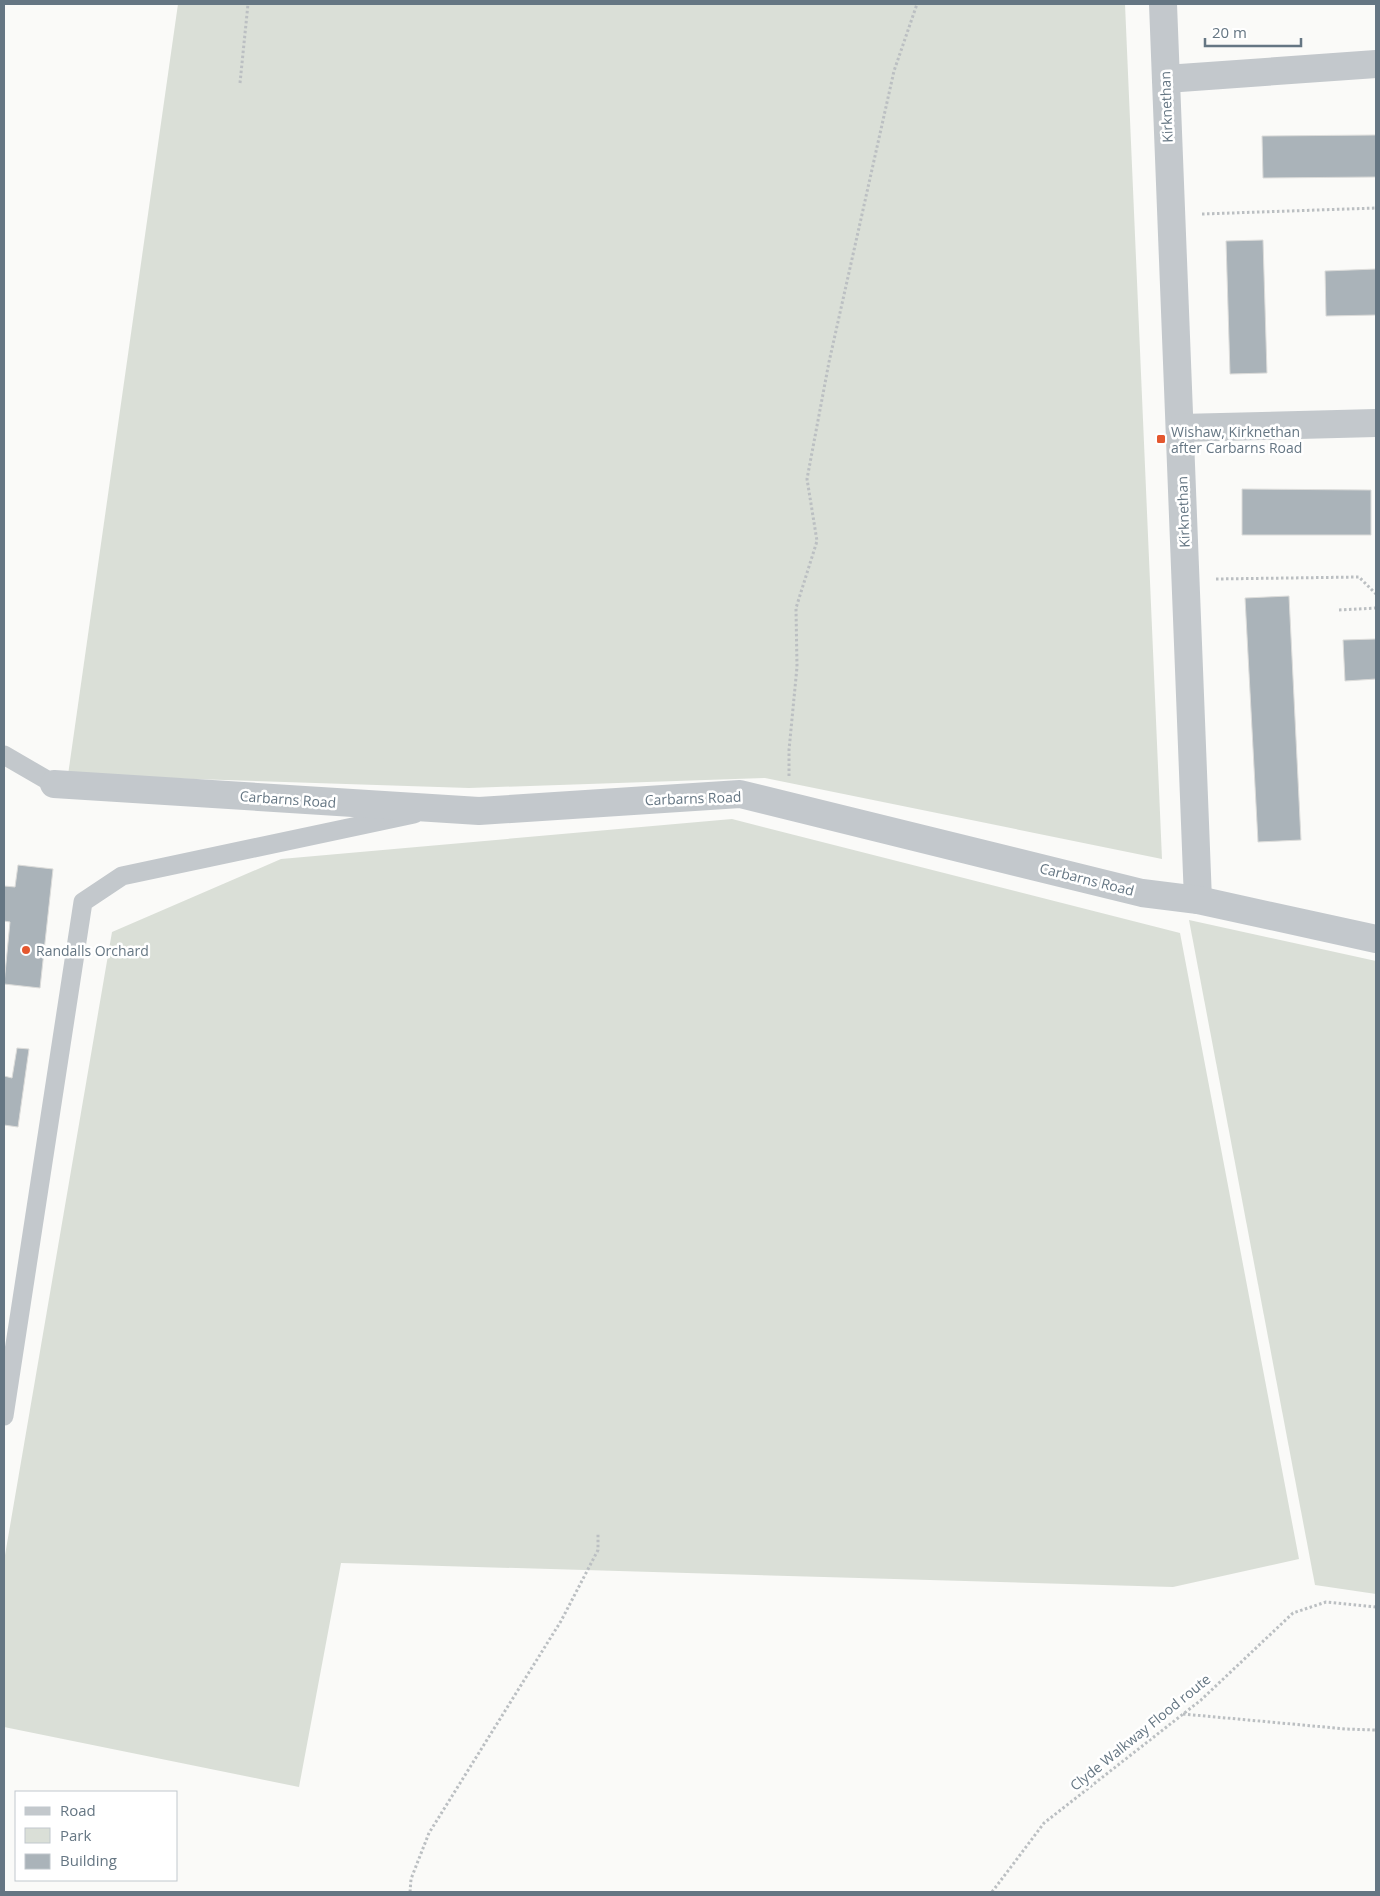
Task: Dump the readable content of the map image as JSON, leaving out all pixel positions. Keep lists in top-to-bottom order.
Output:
{
  "streets": {
    "street": ["Kirknethan", "Carbarns Road"],
    "path": ["Clyde Walkway Flood route"]
  },
  "crossings": [
    ["Kirknethan", "Carbarns Road"]
  ],
  "places": {
    "transit": ["Wishaw, Kirknethan after Carbarns Road"],
    "other": ["Randalls Orchard"]
  },
  "legend": ["Road", "Park", "Building"],
  "scale_bar": "20 m"
}
